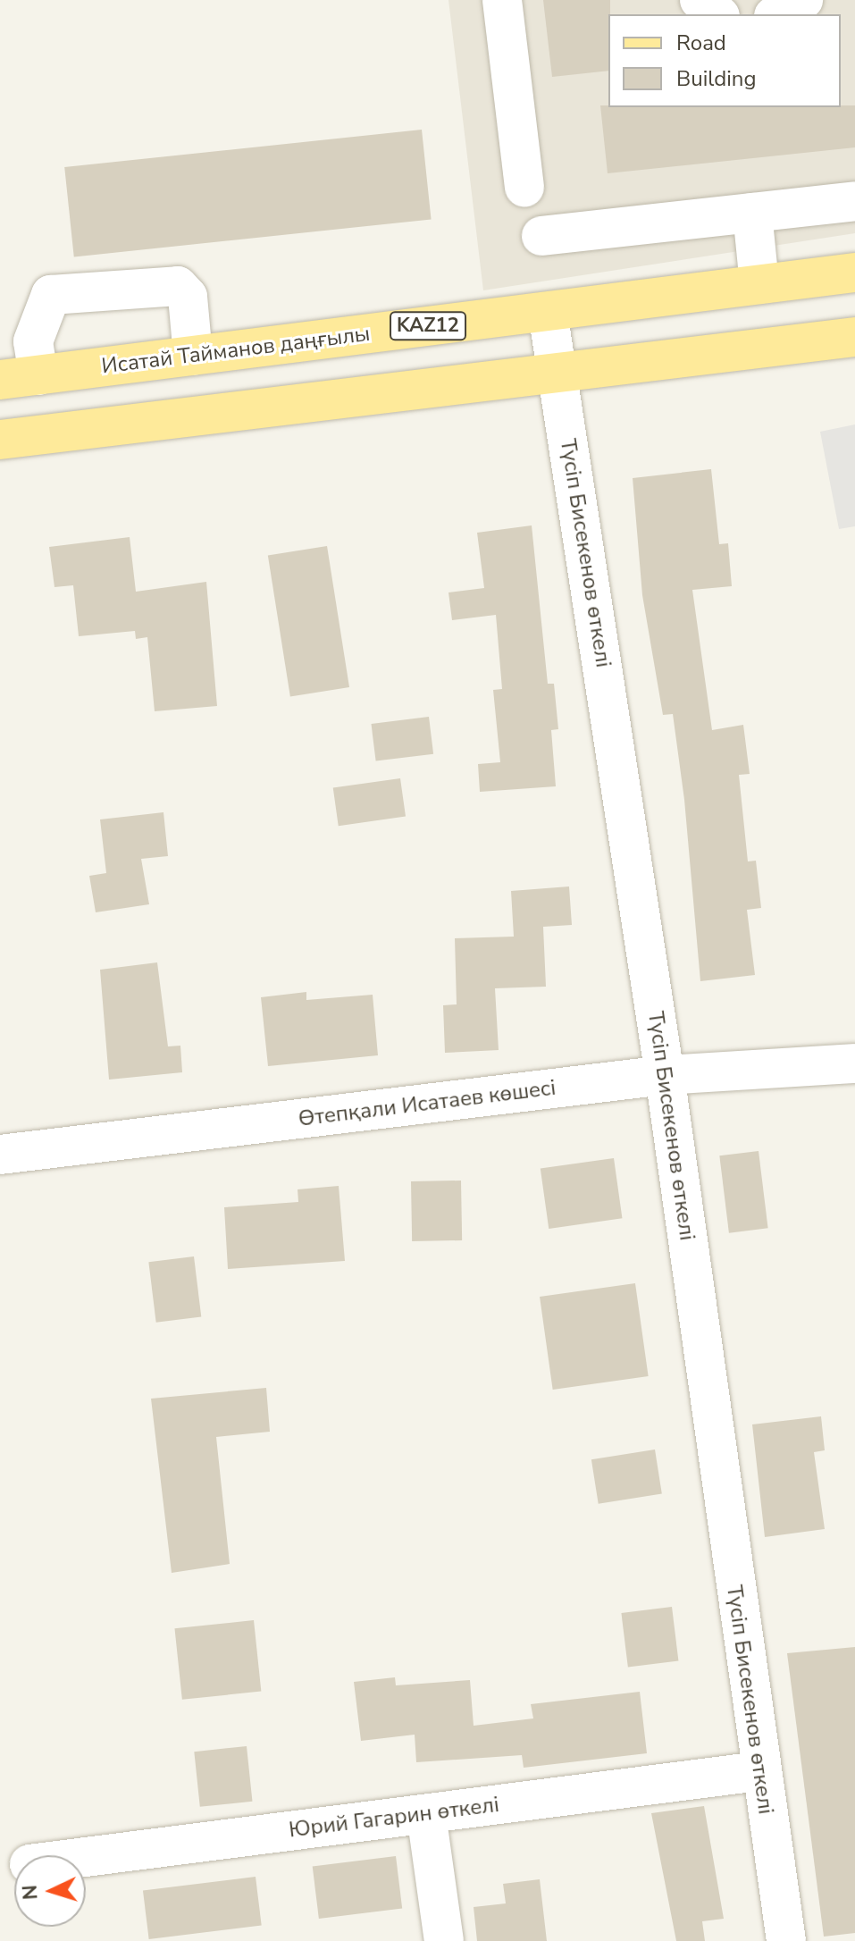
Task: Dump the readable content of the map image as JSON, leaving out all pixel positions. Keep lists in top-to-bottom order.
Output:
{
  "streets": {
    "main road": ["KAZ12", "Исатай Тайманов даңғылы"],
    "street": ["Түсіп Бисекенов өткелі", "Өтепқали Исатаев көшесі", "Юрий Гагарин өткелі"]
  },
  "crossings": [
    ["Исатай Тайманов даңғылы", "Түсіп Бисекенов өткелі"],
    ["Түсіп Бисекенов өткелі", "Өтепқали Исатаев көшесі"],
    ["Түсіп Бисекенов өткелі", "Юрий Гагарин өткелі"]
  ],
  "legend": ["Road", "Building"],
  "north": "left"
}
